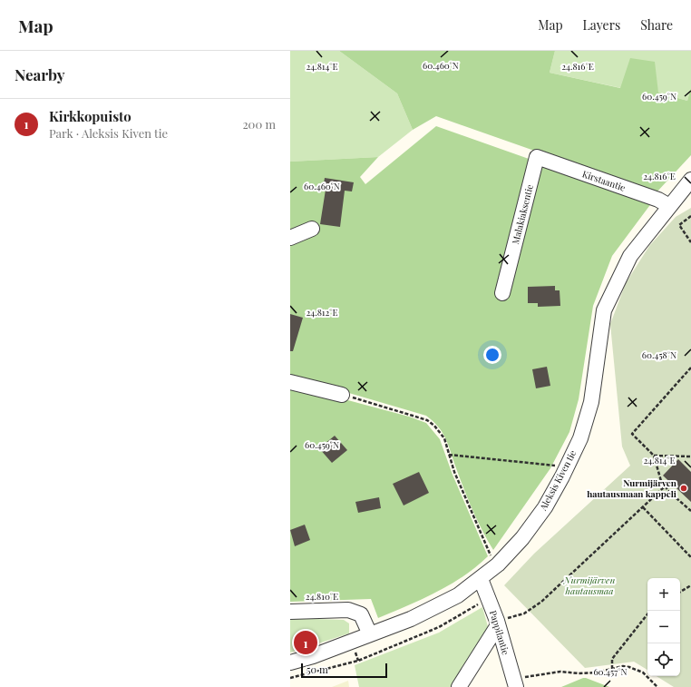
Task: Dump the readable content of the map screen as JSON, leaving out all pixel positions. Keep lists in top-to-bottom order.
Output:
{
  "streets": {
    "street": [
      "Kirstaantie",
      "Malakiaksentie",
      "Aleksis Kiven tie",
      "Pappilantie"
    ]
  },
  "crossings": [
    ["Kirstaantie", "Malakiaksentie"],
    ["Kirstaantie", "Aleksis Kiven tie"],
    ["Aleksis Kiven tie", "Pappilantie"]
  ],
  "parks": ["Nurmijärven hautausmaa"],
  "places": ["Nurmijärven hautausmaan kappeli"],
  "scale_bar": "50 m",
  "page": {
    "header": "Map",
    "nav": ["Map", "Layers", "Share"],
    "heading": "Nearby",
    "list": [
      {
        "mark": "1",
        "name": "Kirkkopuisto",
        "note": "Park · Aleksis Kiven tie",
        "value": "200 m"
      }
    ],
    "map_buttons": ["+", "−"],
    "pins": "1",
    "scale": "50 m"
  },
  "coordinates": [
    "60.460°N",
    "24.814°E",
    "24.816°E",
    "60.459°N",
    "24.812°E",
    "60.458°N",
    "24.810°E",
    "60.457°N"
  ]
}
